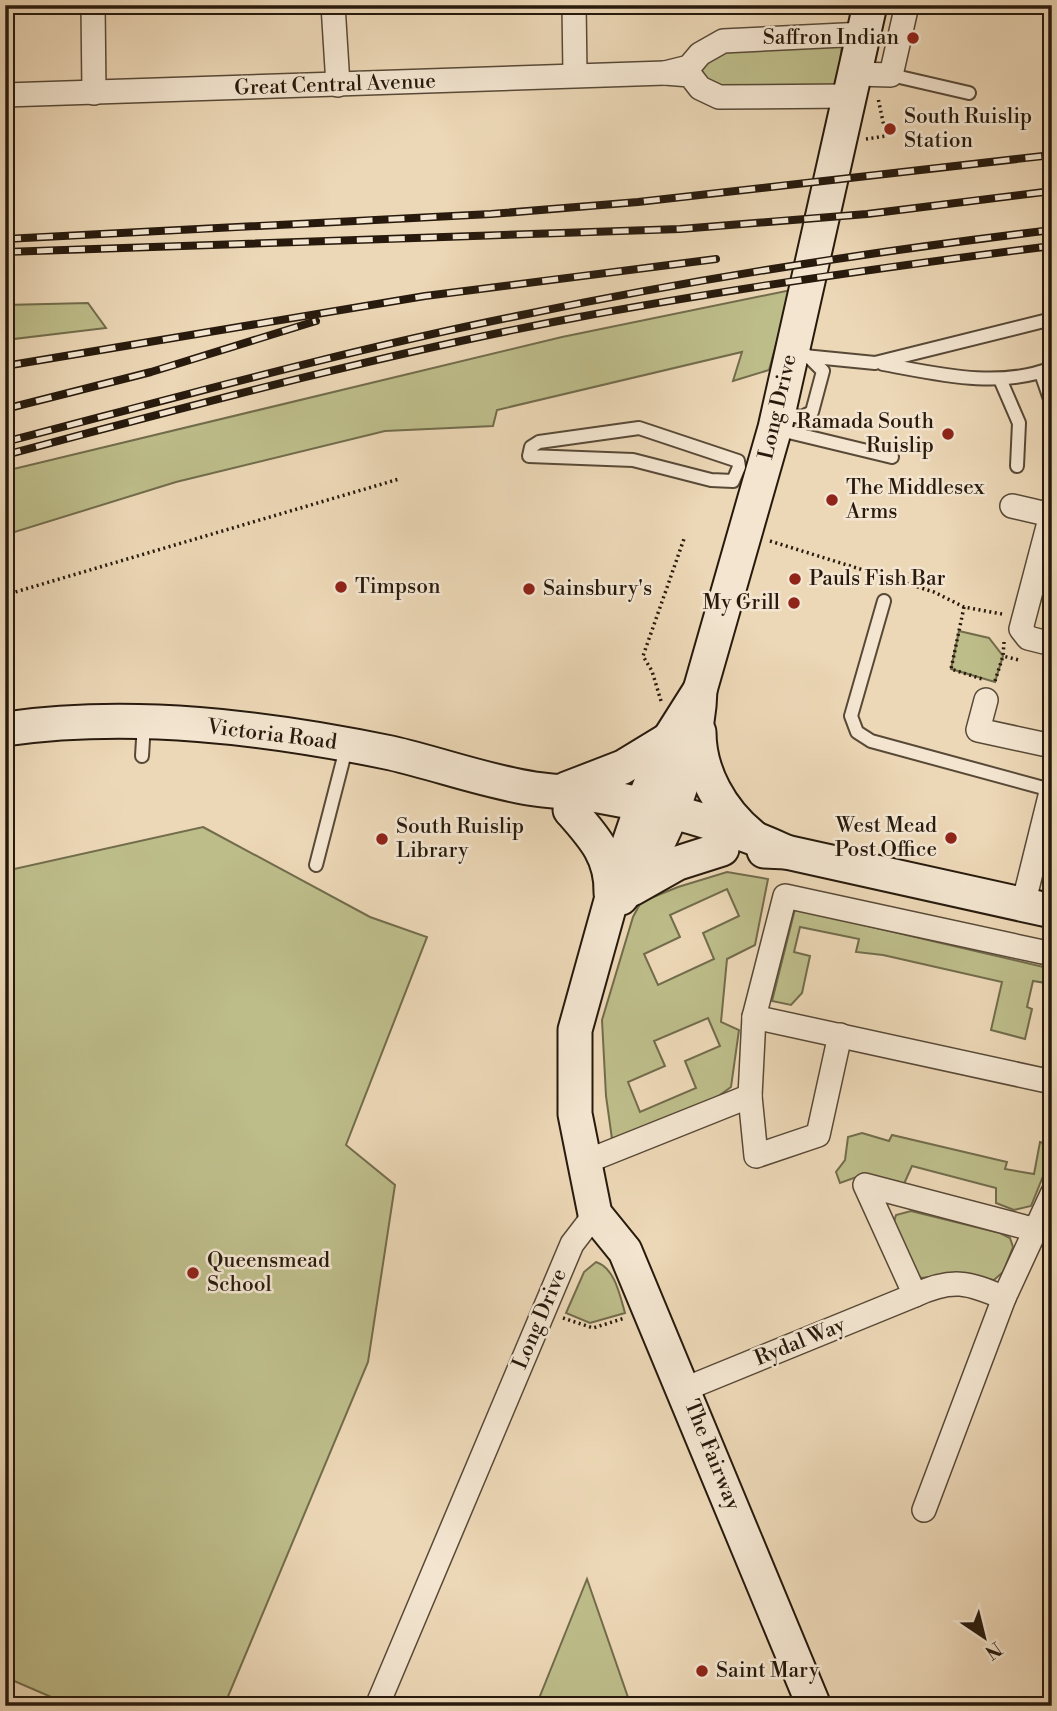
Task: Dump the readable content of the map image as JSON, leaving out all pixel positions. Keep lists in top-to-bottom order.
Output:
{
  "streets": {
    "street": [
      "Great Central Avenue",
      "Long Drive",
      "Victoria Road",
      "Rydal Way",
      "The Fairway"
    ]
  },
  "crossings": [
    ["Great Central Avenue", "Long Drive"],
    ["Long Drive", "Victoria Road"],
    ["Long Drive", "The Fairway"],
    ["Rydal Way", "The Fairway"]
  ],
  "places": [
    "Saffron Indian",
    "South Ruislip Station",
    "Ramada South Ruislip",
    "The Middlesex Arms",
    "Pauls Fish Bar",
    "Timpson",
    "Sainsbury's",
    "My Grill",
    "West Mead Post Office",
    "South Ruislip Library",
    "Queensmead School",
    "Saint Mary"
  ],
  "north": "bottom right"
}
